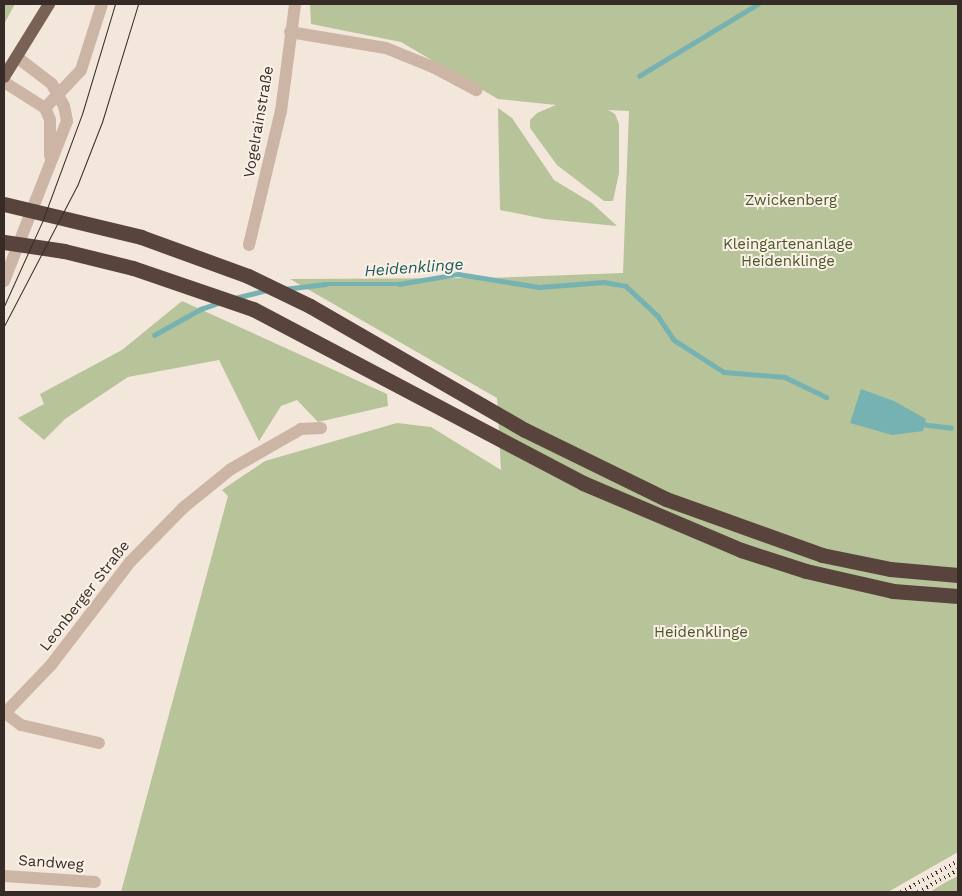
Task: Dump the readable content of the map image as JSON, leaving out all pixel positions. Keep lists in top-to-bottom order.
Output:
{
  "streets": {
    "street": ["Vogelrainstraße", "Leonberger Straße", "Sandweg"]
  },
  "water": ["Heidenklinge"],
  "parks": ["Zwickenberg", "Kleingartenanlage Heidenklinge", "Heidenklinge"]
}
